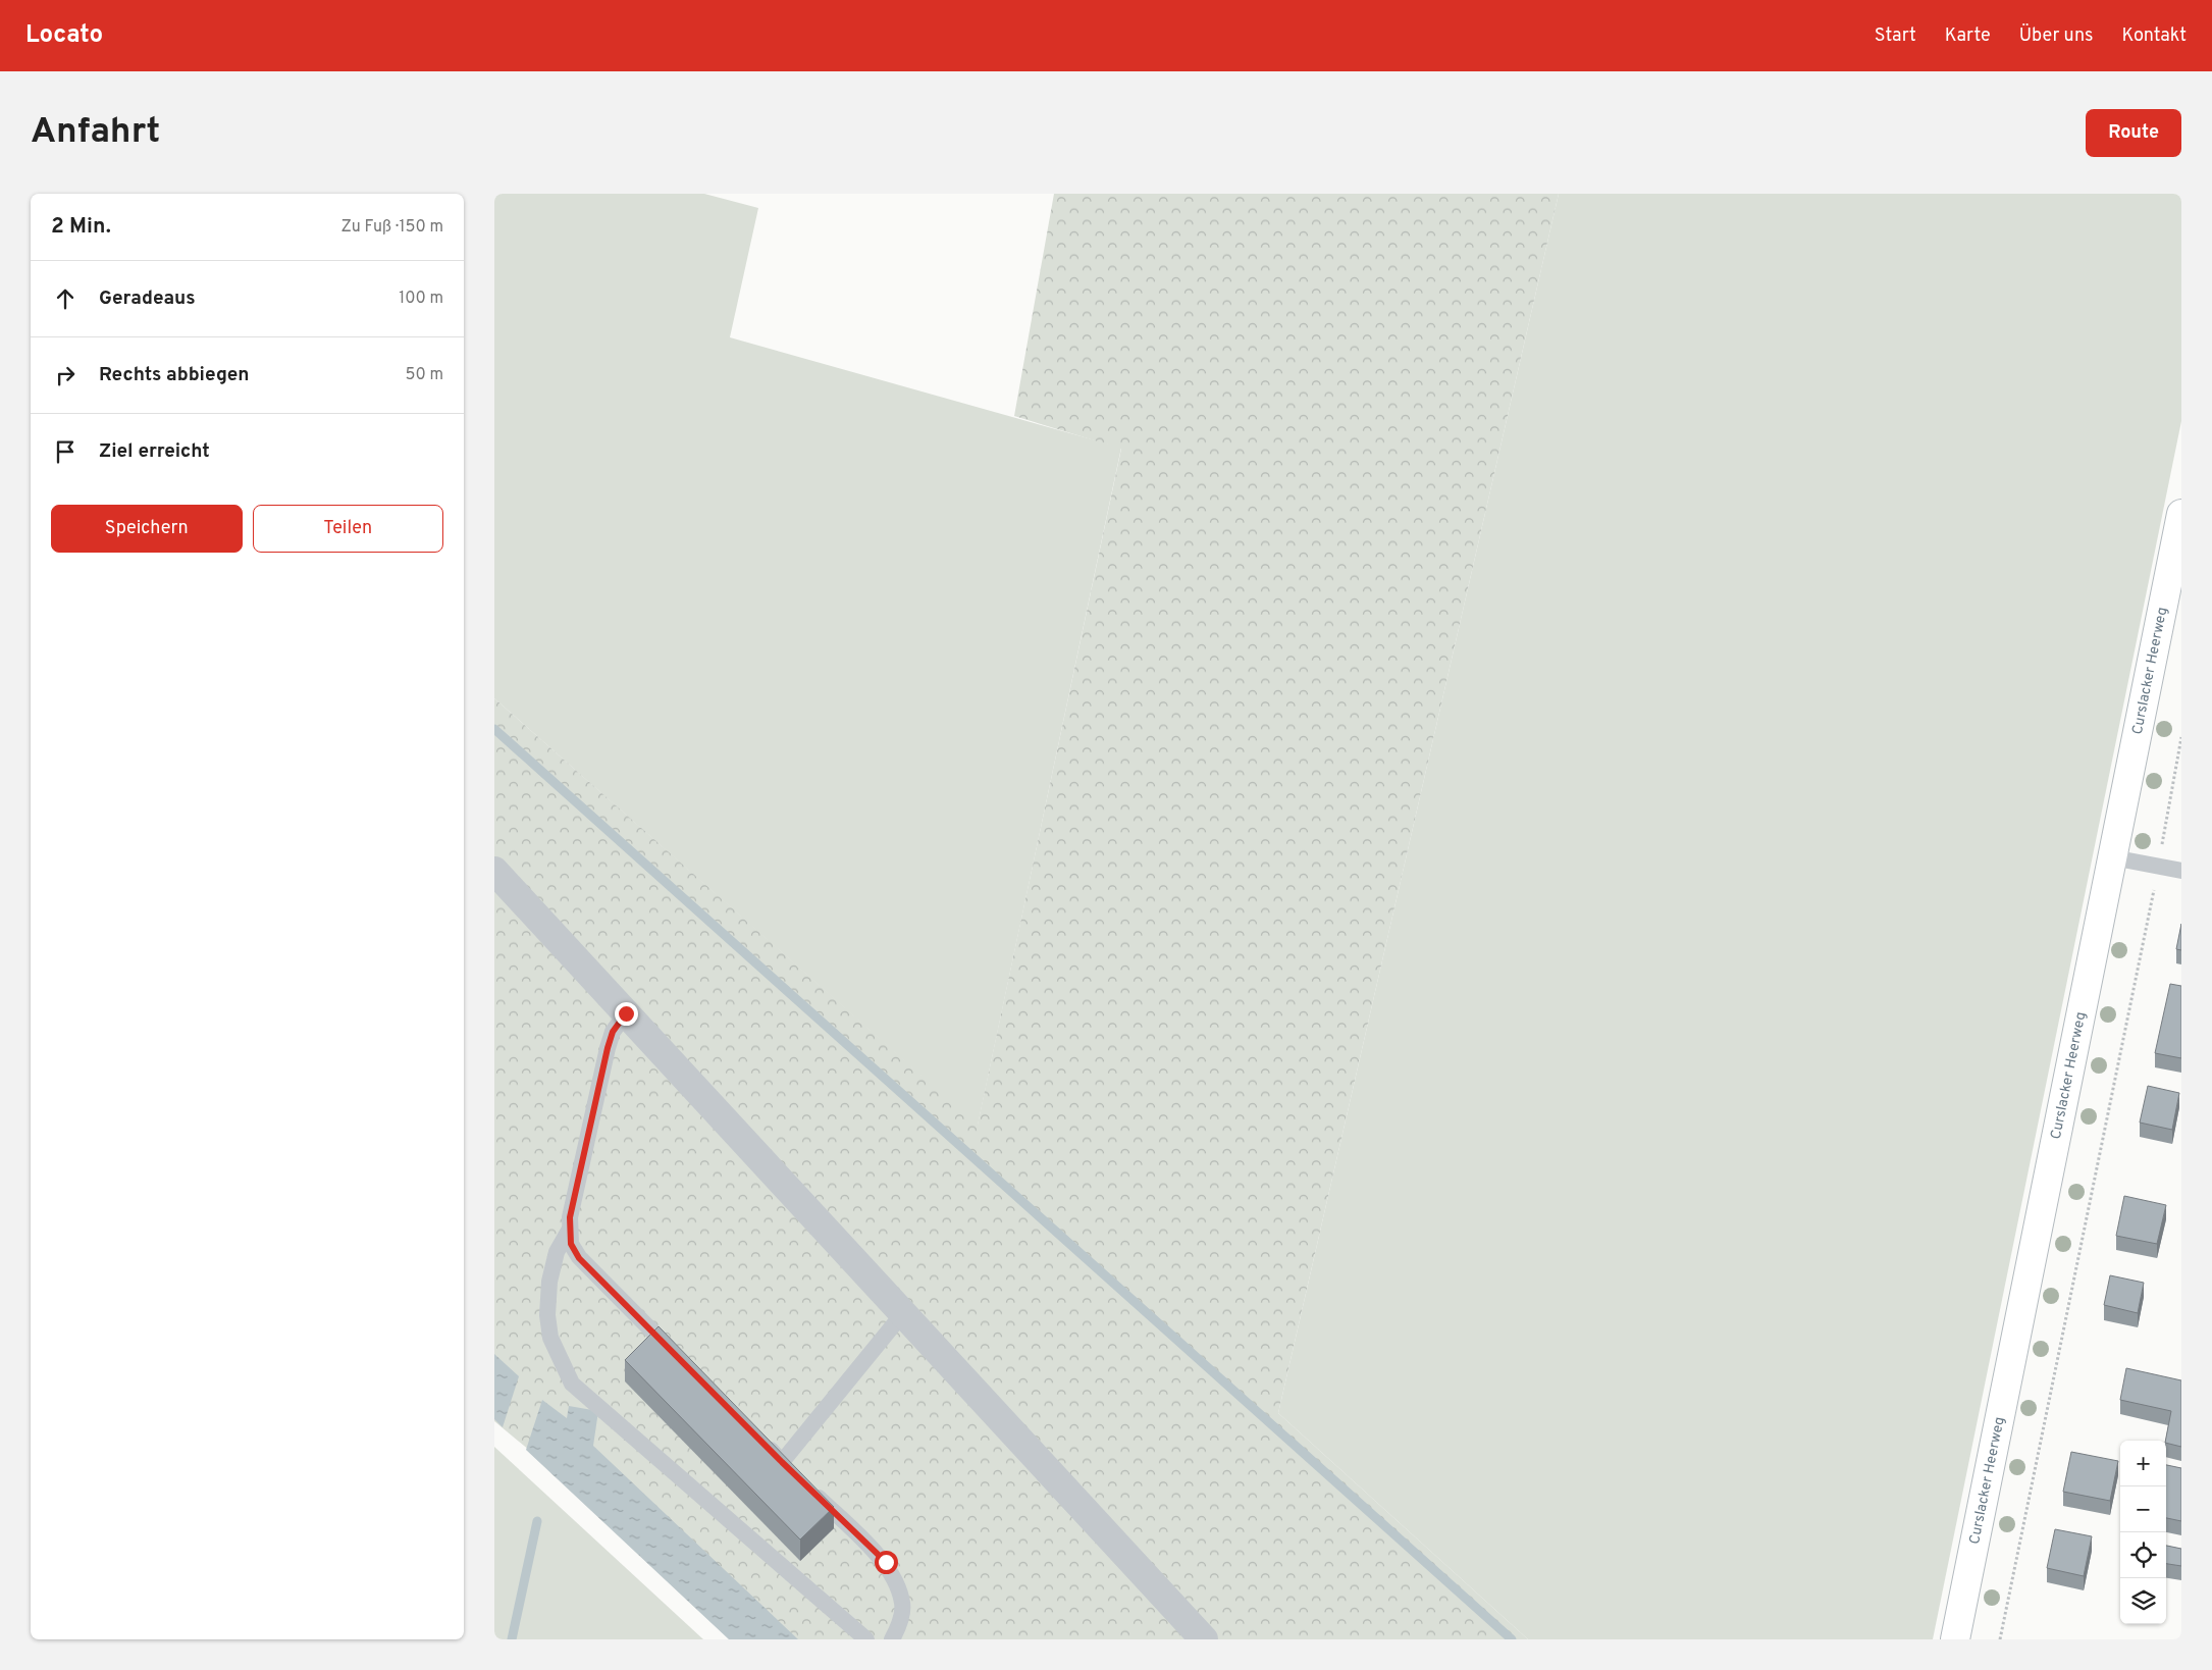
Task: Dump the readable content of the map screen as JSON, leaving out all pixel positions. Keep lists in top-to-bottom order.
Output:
{
  "streets": {
    "main road": ["Curslacker Heerweg"]
  },
  "page": {
    "header": "Locato",
    "nav": [
      "Start",
      "Karte",
      "Über uns",
      "Kontakt"
    ],
    "buttons": [
      "Route",
      ["Speichern", "Teilen"]
    ],
    "title": "Anfahrt",
    "heading": ["2 Min.", "Zu Fuß · 150 m"],
    "list": [
      ["Geradeaus", "100 m"],
      ["Rechts abbiegen", "50 m"],
      "Ziel erreicht"
    ],
    "map_buttons": ["+", "−"]
  }
}
